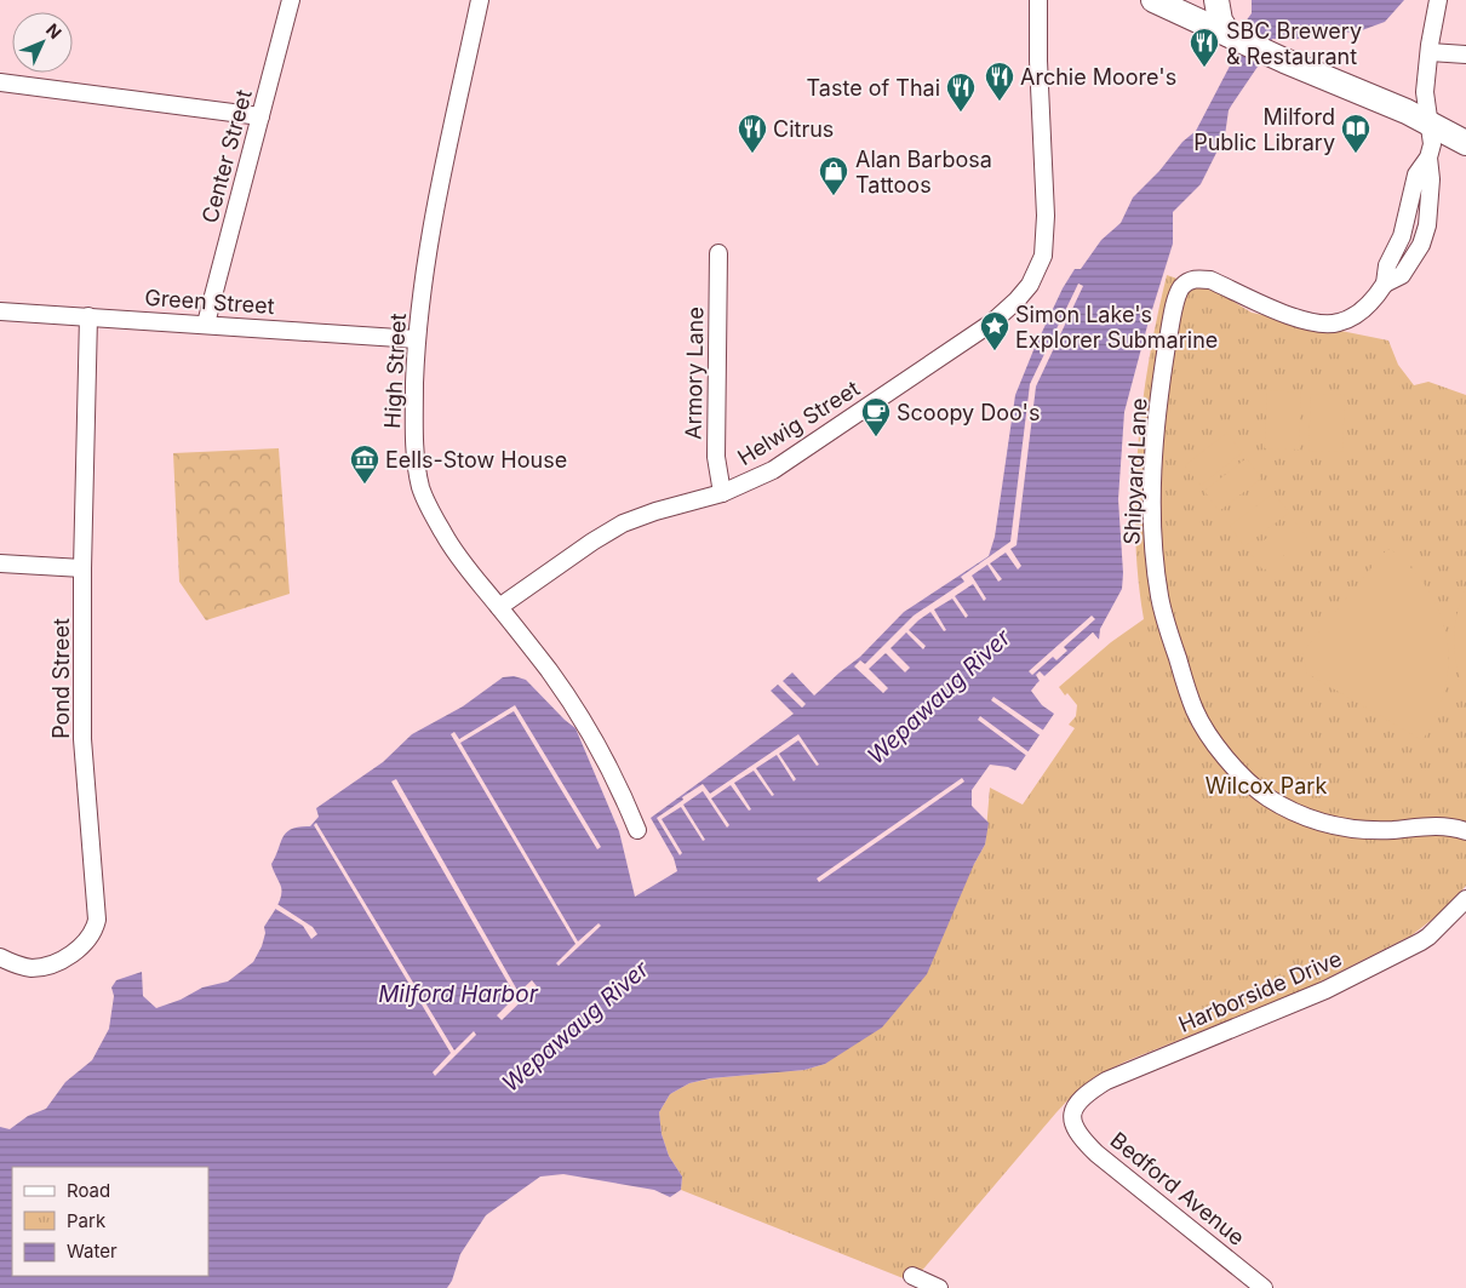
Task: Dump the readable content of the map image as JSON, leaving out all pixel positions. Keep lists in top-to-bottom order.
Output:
{
  "streets": {
    "street": [
      "Center Street",
      "Green Street",
      "High Street",
      "Armory Lane",
      "Helwig Street",
      "Shipyard Lane",
      "Pond Street",
      "Harborside Drive",
      "Bedford Avenue"
    ]
  },
  "crossings": [
    ["Center Street", "Green Street"],
    ["Green Street", "High Street"],
    ["Green Street", "Pond Street"],
    ["High Street", "Helwig Street"],
    ["Armory Lane", "Helwig Street"],
    ["Harborside Drive", "Bedford Avenue"]
  ],
  "water": ["Wepawaug River", "Milford Harbor"],
  "parks": ["Wilcox Park"],
  "places": {
    "restaurant": [
      "SBC Brewery & Restaurant",
      "Archie Moore's",
      "Taste of Thai",
      "Citrus"
    ],
    "library": ["Milford Public Library"],
    "shop": ["Alan Barbosa Tattoos"],
    "place": ["Simon Lake's Explorer Submarine"],
    "cafe": ["Scoopy Doo's"],
    "museum": ["Eells-Stow House"]
  },
  "legend": ["Road", "Park", "Water"],
  "north": "top right"
}
